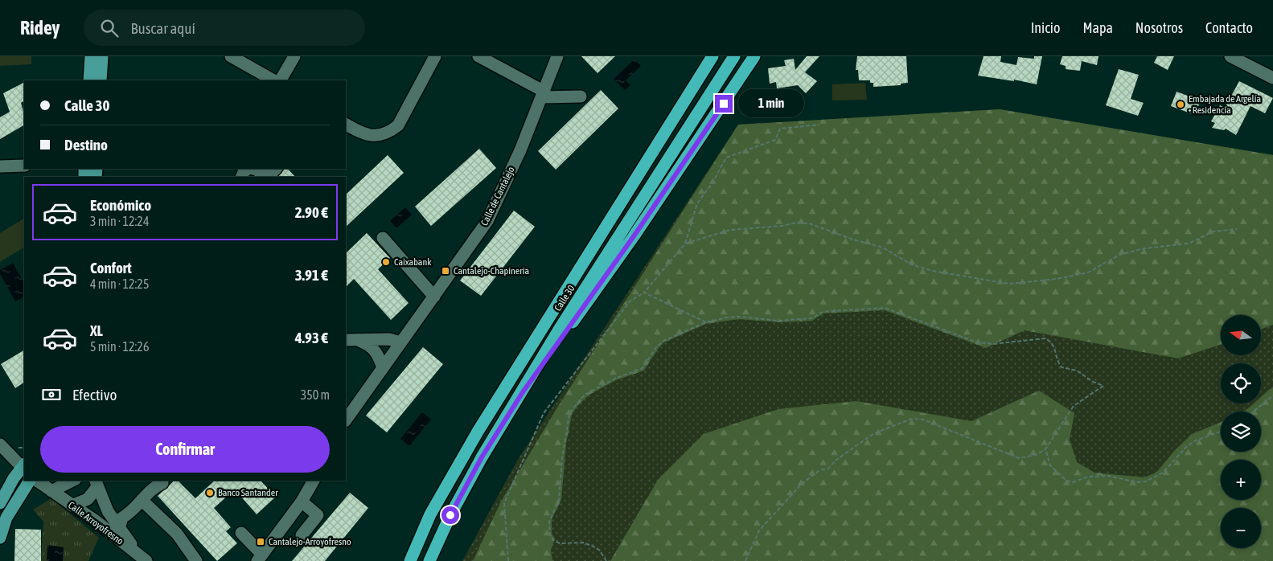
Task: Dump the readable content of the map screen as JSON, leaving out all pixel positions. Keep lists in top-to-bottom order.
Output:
{
  "streets": {
    "highway": ["Calle 30"],
    "street": ["Calle de Cantalejo", "Calle Arroyofresno"]
  },
  "places": {
    "other": ["Embajada de Argelia - Residencia", "Caixabank", "Banco Santander"],
    "transit": ["Cantalejo-Chapineria", "Cantalejo-Arroyofresno"]
  },
  "north": "left",
  "page": {
    "header": "Ridey",
    "search": "Buscar aquí",
    "nav": [
      "Inicio",
      "Mapa",
      "Nosotros",
      "Contacto"
    ],
    "banner": ["Calle 30", "Destino"],
    "bubble": "1 min",
    "list": [
      {
        "name": "Económico",
        "note": "3 min · 12:24",
        "value": "2.90 €"
      },
      {
        "name": "Confort",
        "note": "4 min · 12:25",
        "value": "3.91 €"
      },
      {
        "name": "XL",
        "note": "5 min · 12:26",
        "value": "4.93 €"
      }
    ],
    "map_buttons": ["+", "−"],
    "pay": ["Efectivo", "350 m"],
    "buttons": "Confirmar"
  }
}
